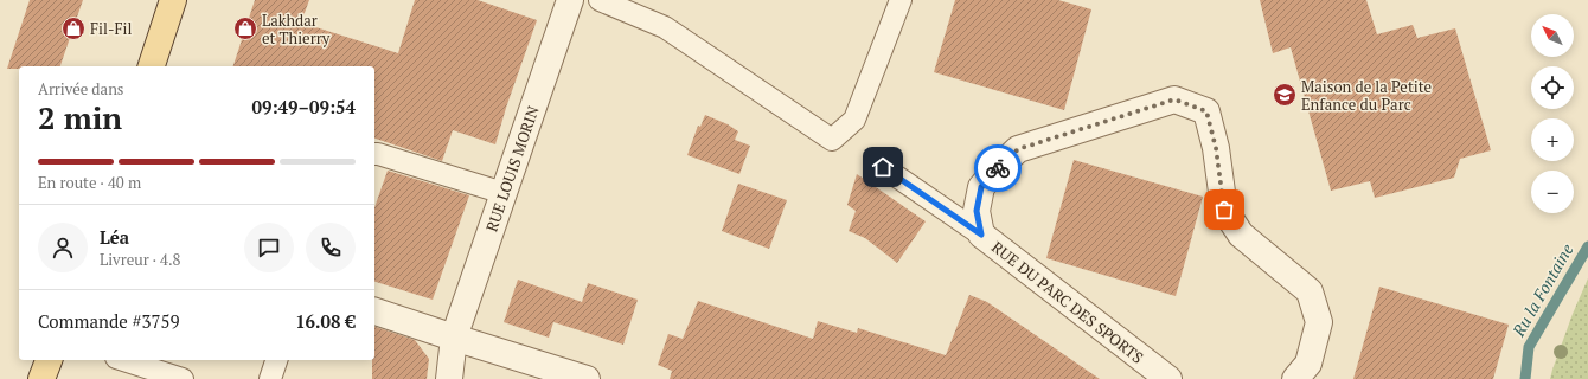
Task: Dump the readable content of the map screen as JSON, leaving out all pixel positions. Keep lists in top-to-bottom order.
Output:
{
  "streets": {
    "street": ["RUE LOUIS MORIN", "RUE DU PARC DES SPORTS"]
  },
  "water": ["Ru la Fontaine"],
  "places": {
    "shop": ["Fil-Fil", "Lakhdar et Thierry"],
    "school or university": ["Maison de la Petite Enfance du Parc"]
  },
  "north": "top left",
  "page": {
    "map_buttons": ["+", "−"],
    "heading": ["2 min", "Arrivée dans", "09:49–09:54"],
    "panel": [
      "Léa",
      "Livreur · 4.8",
      "Commande #3759",
      "16.08 €"
    ],
    "bar": "En route · 40 m"
  }
}
